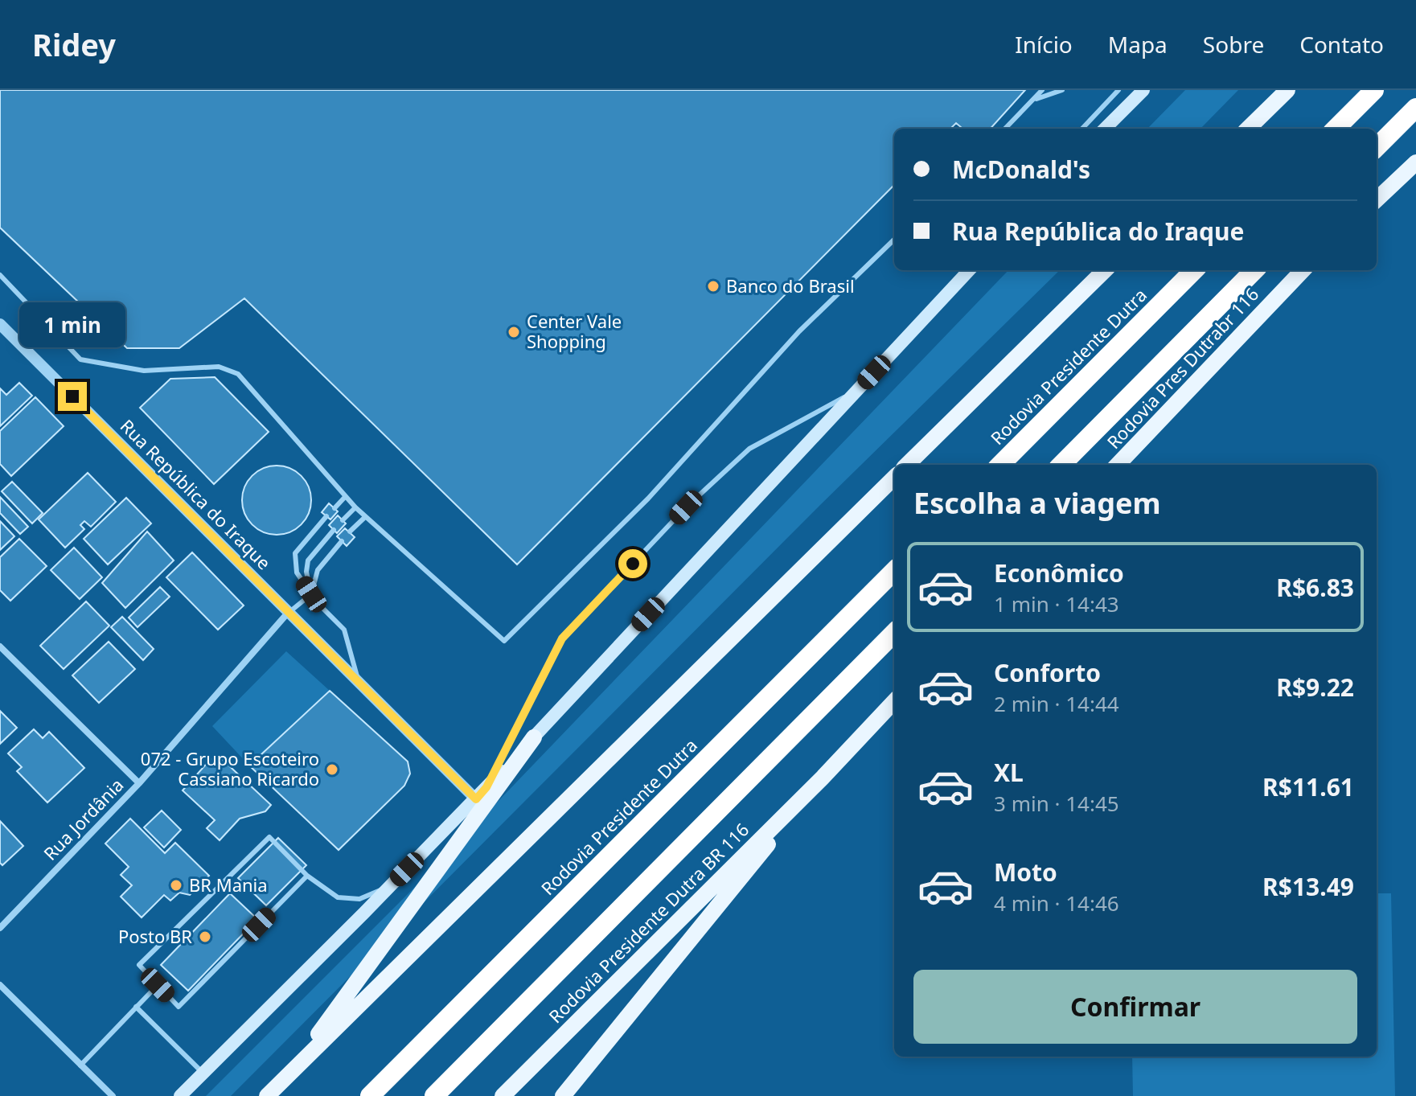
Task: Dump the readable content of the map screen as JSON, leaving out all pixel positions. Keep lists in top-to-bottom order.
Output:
{
  "streets": {
    "highway": ["Rodovia Presidente Dutra"],
    "main road": ["Rodovia Pres Dutrabr 116", "Rodovia Presidente Dutra BR 116"],
    "street": ["Rua República do Iraque", "Rua Jordânia"]
  },
  "crossings": [
    ["Rua República do Iraque", "Rua Jordânia"]
  ],
  "places": [
    "Banco do Brasil",
    "Center Vale Shopping",
    "072 - Grupo Escoteiro Cassiano Ricardo",
    "BR Mania",
    "Posto BR"
  ],
  "page": {
    "header": "Ridey",
    "nav": [
      "Início",
      "Mapa",
      "Sobre",
      "Contato"
    ],
    "banner": ["McDonald's", "Rua República do Iraque"],
    "bubble": "1 min",
    "heading": "Escolha a viagem",
    "list": [
      {
        "name": "Econômico",
        "note": "1 min · 14:43",
        "value": "R$6.83"
      },
      {
        "name": "Conforto",
        "note": "2 min · 14:44",
        "value": "R$9.22"
      },
      {
        "name": "XL",
        "note": "3 min · 14:45",
        "value": "R$11.61"
      },
      {
        "name": "Moto",
        "note": "4 min · 14:46",
        "value": "R$13.49"
      }
    ],
    "buttons": "Confirmar"
  }
}
